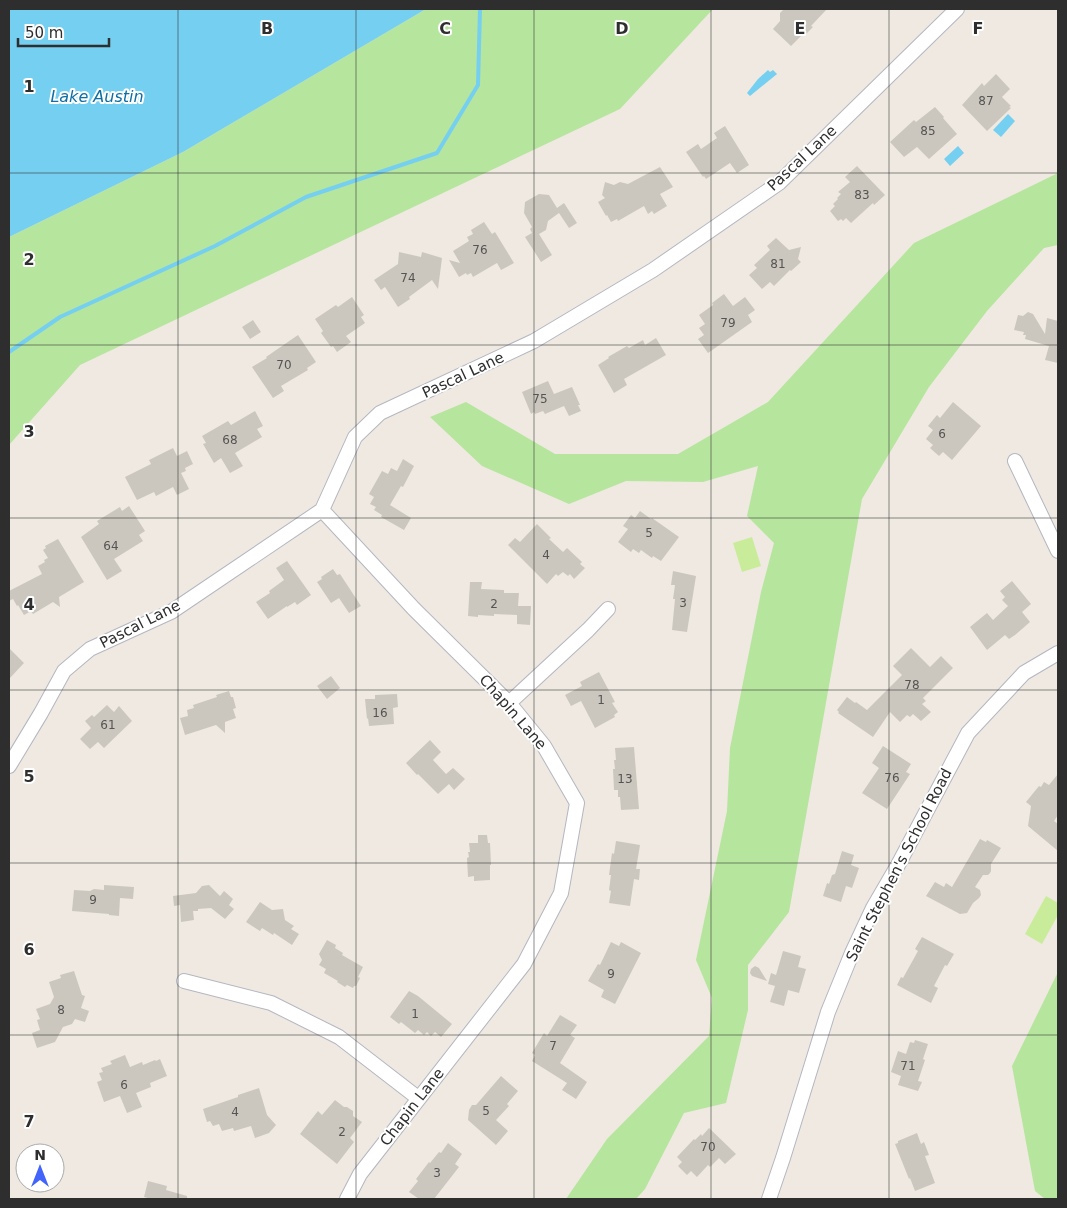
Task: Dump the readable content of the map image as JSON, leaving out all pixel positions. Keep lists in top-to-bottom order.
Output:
{
  "streets": {
    "street": ["Pascal Lane", "Chapin Lane", "Saint Stephen's School Road"]
  },
  "crossings": [
    ["Pascal Lane", "Chapin Lane"]
  ],
  "water": ["Lake Austin"],
  "house_numbers": [
    "87",
    "85",
    "83",
    "76",
    "81",
    "74",
    "79",
    "70",
    "75",
    "6",
    "68",
    "5",
    "64",
    "4",
    "3",
    "2",
    "78",
    "1",
    "16",
    "61",
    "76",
    "13",
    "9",
    "9",
    "8",
    "1",
    "7",
    "71",
    "6",
    "5",
    "4",
    "2",
    "70",
    "3"
  ],
  "scale_bar": "50 m",
  "north": "top",
  "grid": {
    "columns": [
      "B",
      "C",
      "D",
      "E",
      "F"
    ],
    "rows": [
      "1",
      "2",
      "3",
      "4",
      "5",
      "6",
      "7"
    ]
  }
}
